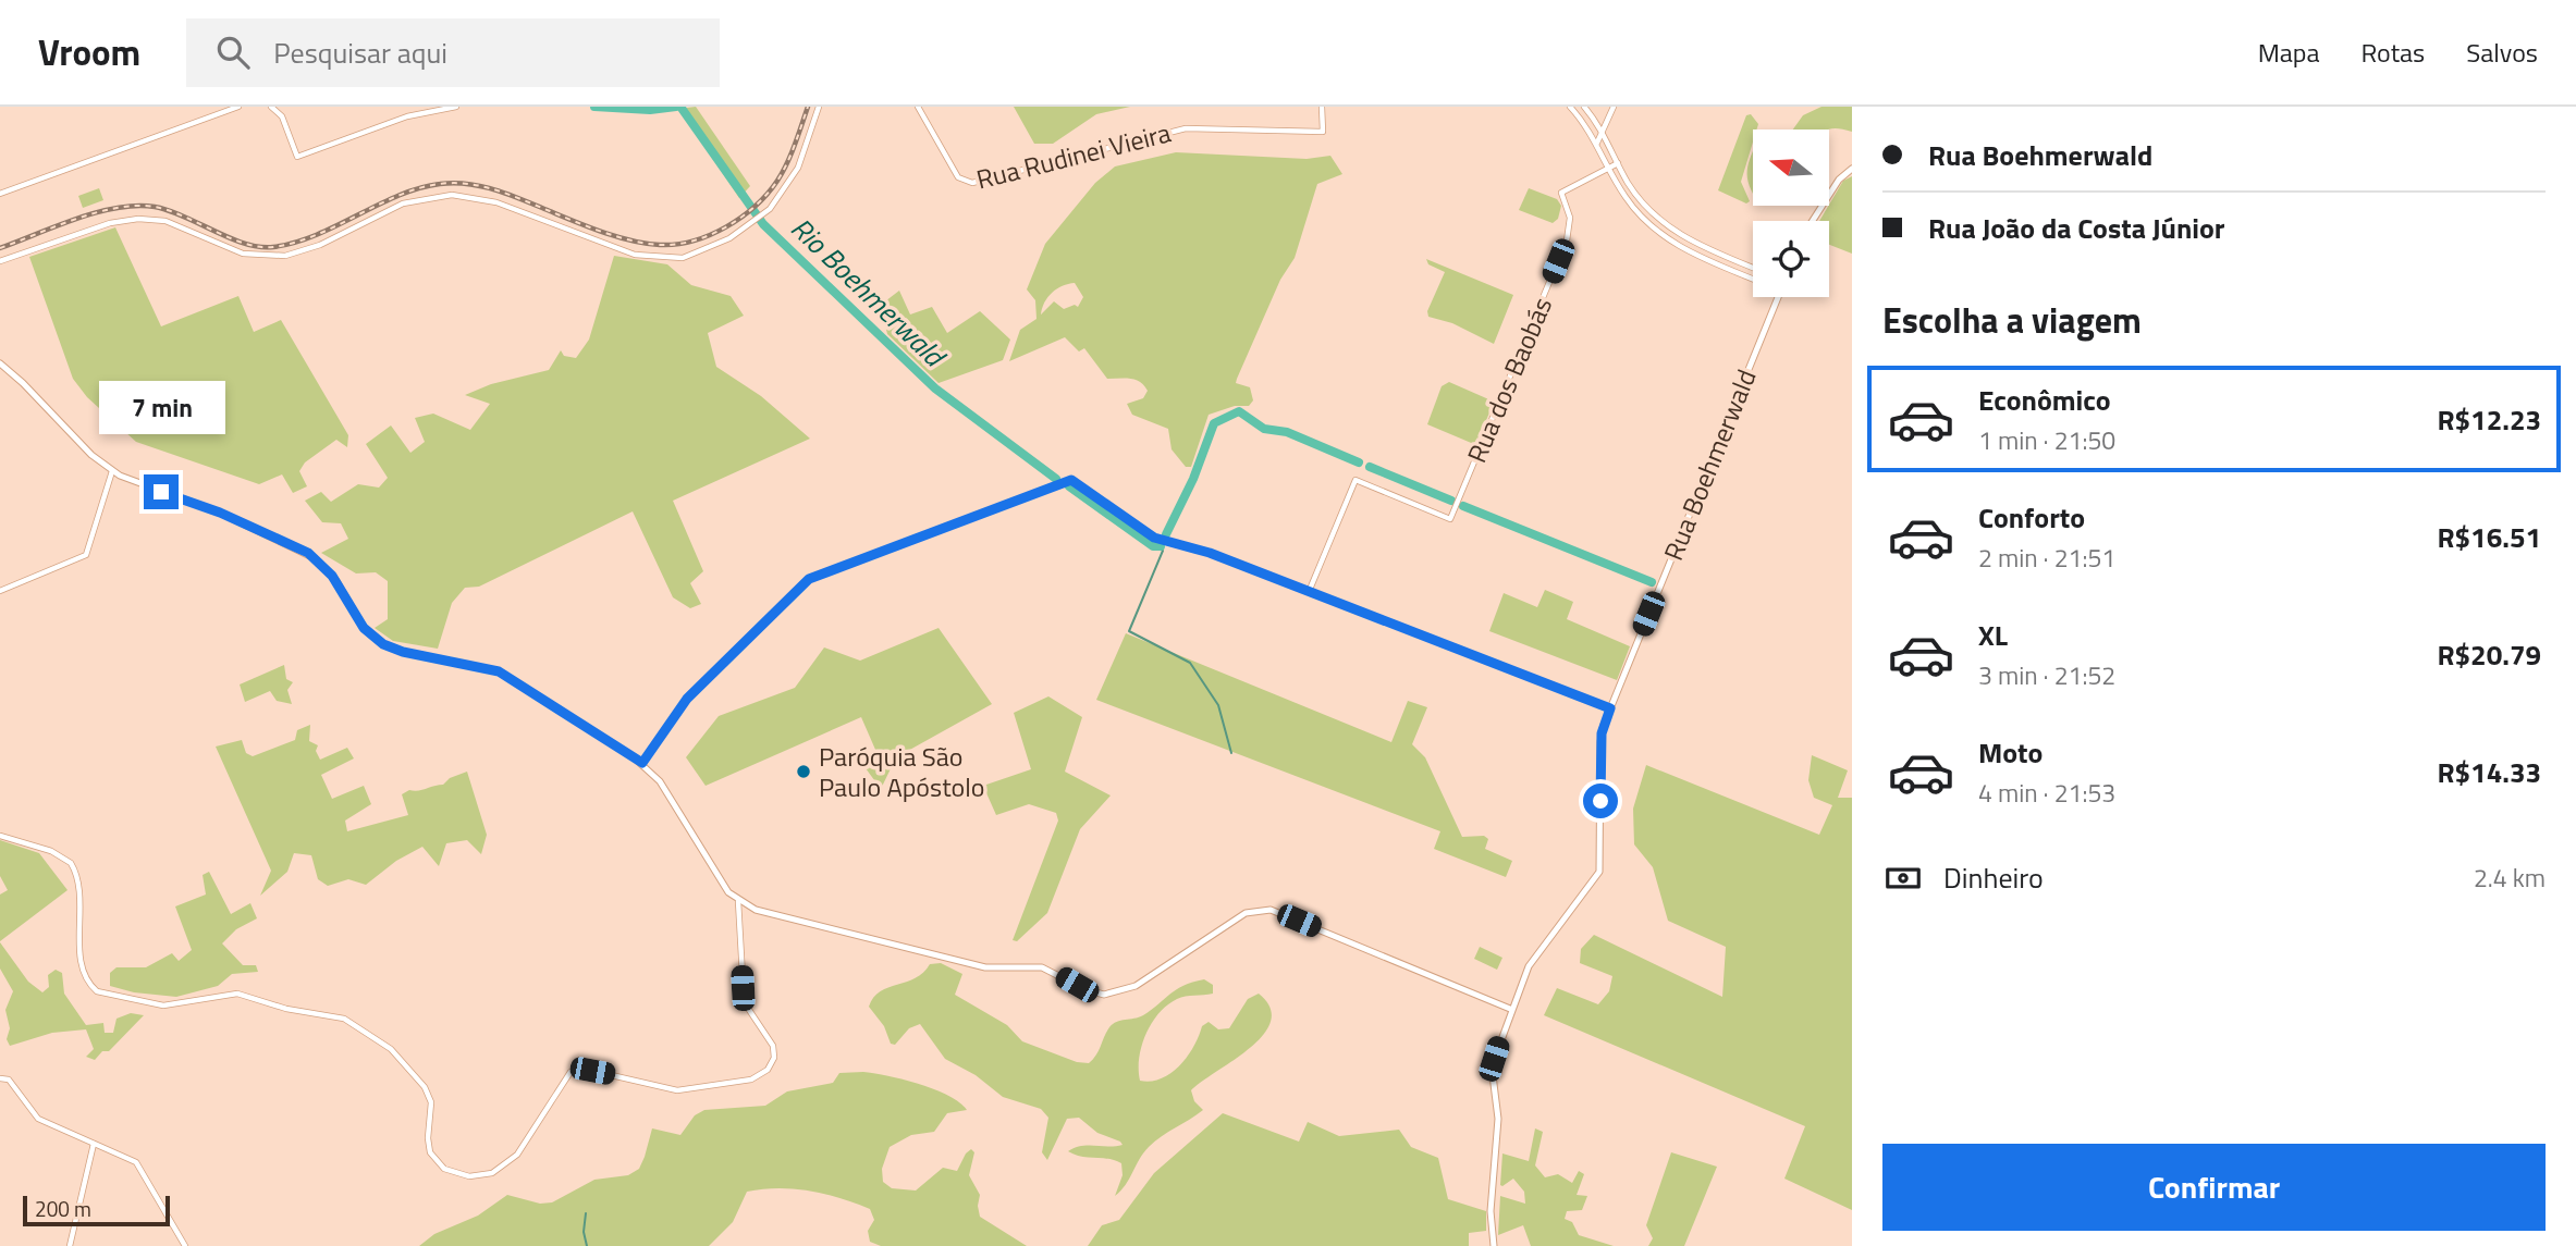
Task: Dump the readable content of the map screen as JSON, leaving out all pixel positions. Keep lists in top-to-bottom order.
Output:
{
  "streets": {
    "main road": ["Rua Boehmerwald"],
    "street": ["Rua Rudinei Vieira", "Rua dos Baobás"]
  },
  "water": ["Rio Boehmerwald"],
  "places": ["Paróquia São Paulo Apóstolo"],
  "scale_bar": "200 m",
  "north": "left",
  "page": {
    "header": "Vroom",
    "search": "Pesquisar aqui",
    "nav": ["Mapa", "Rotas", "Salvos"],
    "banner": ["Rua Boehmerwald", "Rua João da Costa Júnior"],
    "heading": "Escolha a viagem",
    "list": [
      {
        "name": "Econômico",
        "note": "1 min · 21:50",
        "value": "R$12.23"
      },
      {
        "name": "Conforto",
        "note": "2 min · 21:51",
        "value": "R$16.51"
      },
      {
        "name": "XL",
        "note": "3 min · 21:52",
        "value": "R$20.79"
      },
      {
        "name": "Moto",
        "note": "4 min · 21:53",
        "value": "R$14.33"
      }
    ],
    "bubble": "7 min",
    "pay": ["Dinheiro", "2.4 km"],
    "buttons": "Confirmar",
    "scale": "200 m"
  }
}
